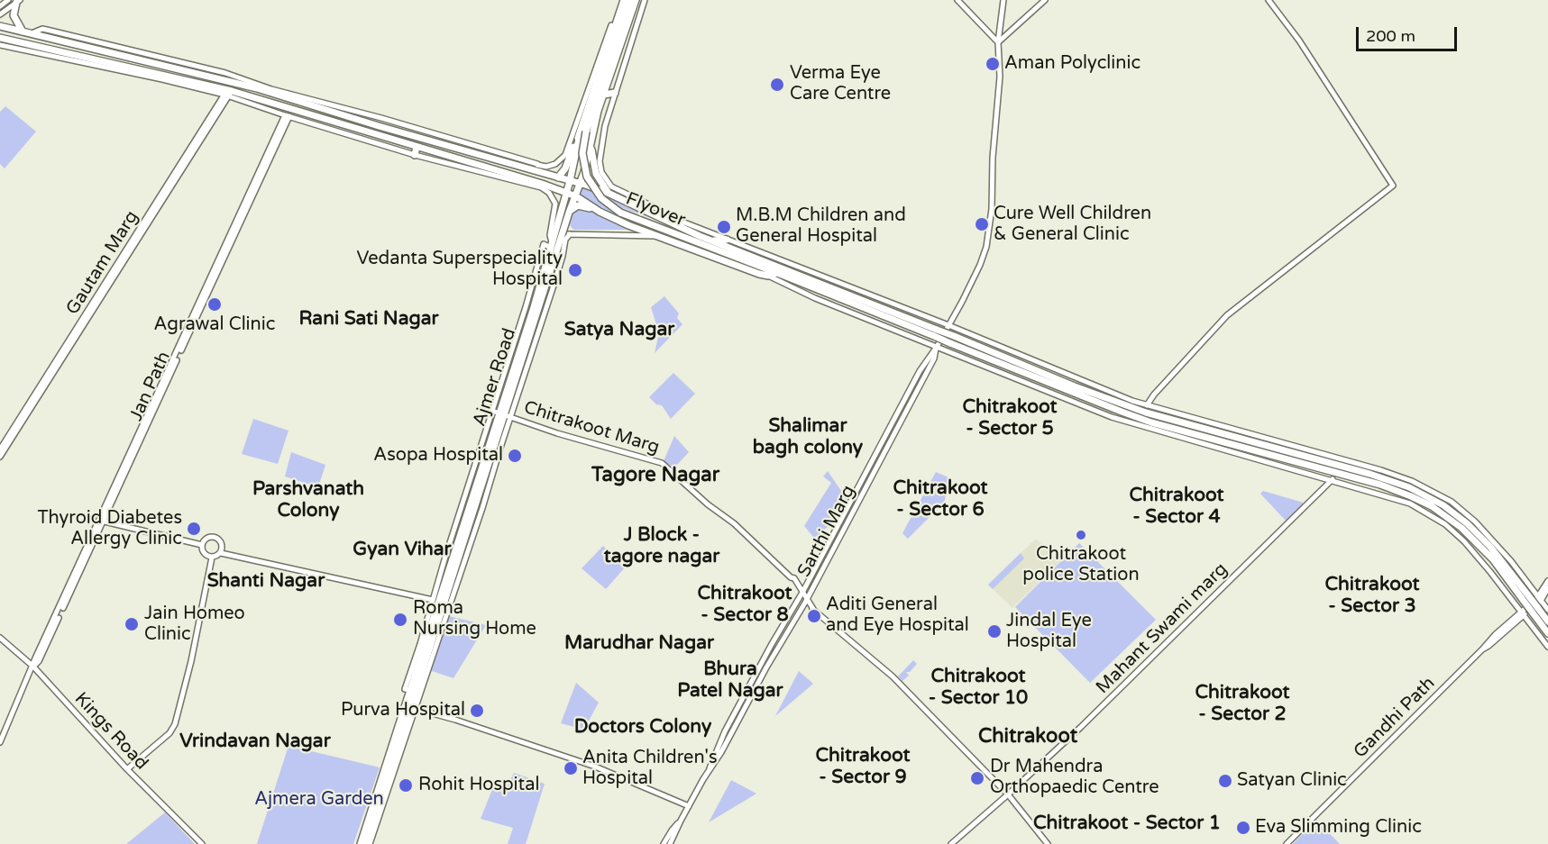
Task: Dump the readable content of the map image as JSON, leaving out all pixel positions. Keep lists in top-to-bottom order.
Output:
{
  "streets": {
    "highway": ["Flyover", "Ajmer Road"],
    "street": [
      "Gautam Marg",
      "Jan Path",
      "Chitrakoot Marg",
      "Sarthi Marg",
      "Mahant Swami marg",
      "Gandhi Path",
      "Kings Road"
    ]
  },
  "crossings": [
    ["Ajmer Road", "Chitrakoot Marg"],
    ["Jan Path", "Kings Road"],
    ["Chitrakoot Marg", "Sarthi Marg"]
  ],
  "districts": [
    "Rani Sati Nagar",
    "Satya Nagar",
    "Chitrakoot - Sector 5",
    "Shalimar bagh colony",
    "Tagore Nagar",
    "Chitrakoot - Sector 6",
    "Parshvanath Colony",
    "Chitrakoot - Sector 4",
    "J Block - tagore nagar",
    "Gyan Vihar",
    "Shanti Nagar",
    "Chitrakoot - Sector 3",
    "Chitrakoot - Sector 8",
    "Marudhar Nagar",
    "Bhura Patel Nagar",
    "Chitrakoot - Sector 10",
    "Chitrakoot - Sector 2",
    "Doctors Colony",
    "Chitrakoot",
    "Vrindavan Nagar",
    "Chitrakoot - Sector 9",
    "Chitrakoot - Sector 1"
  ],
  "parks": ["Ajmera Garden"],
  "places": [
    "Aman Polyclinic",
    "Verma Eye Care Centre",
    "Cure Well Children & General Clinic",
    "M.B.M Children and General Hospital",
    "Vedanta Superspeciality Hospital",
    "Agrawal Clinic",
    "Asopa Hospital",
    "Thyroid Diabetes Allergy Clinic",
    "Chitrakoot police Station",
    "Aditi General and Eye Hospital",
    "Roma Nursing Home",
    "Jain Homeo Clinic",
    "Jindal Eye Hospital",
    "Purva Hospital",
    "Anita Children's Hospital",
    "Dr Mahendra Orthopaedic Centre",
    "Satyan Clinic",
    "Rohit Hospital",
    "Eva Slimming Clinic"
  ],
  "scale_bar": "200 m"
}
